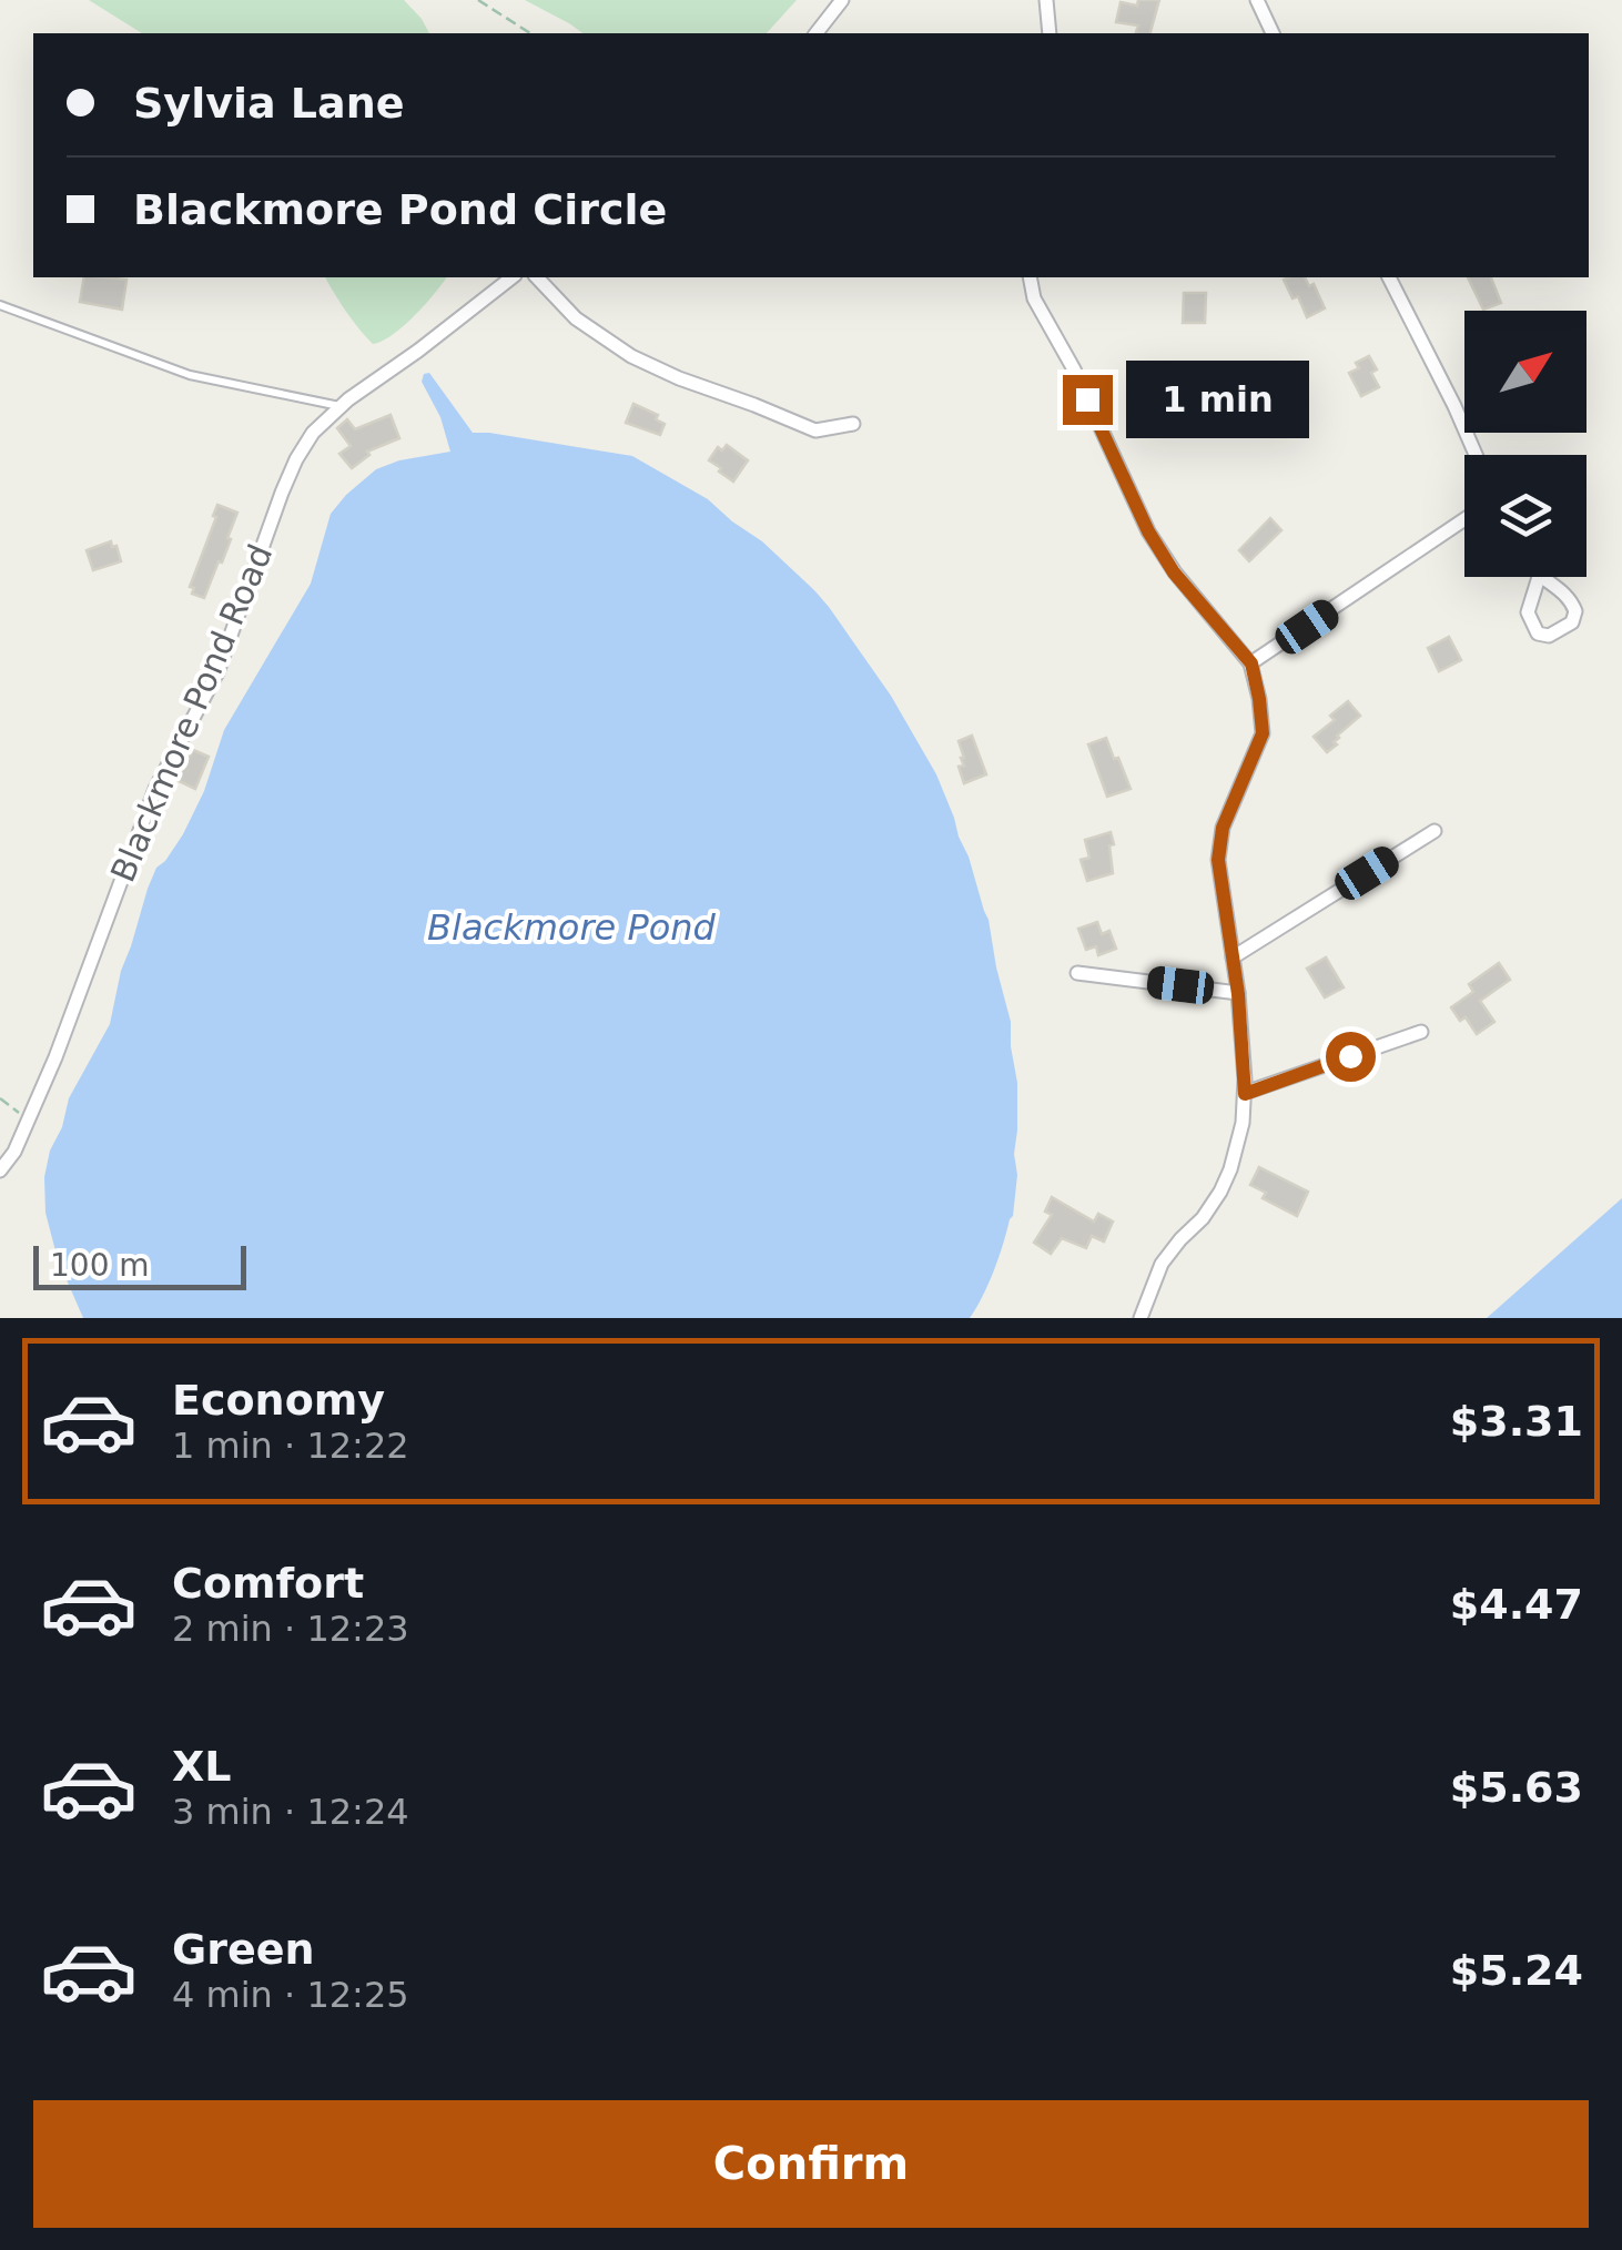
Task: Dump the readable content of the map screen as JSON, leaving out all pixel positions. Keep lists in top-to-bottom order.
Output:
{
  "streets": {
    "street": ["Blackmore Pond Road"]
  },
  "water": ["Blackmore Pond"],
  "scale_bar": "100 m",
  "north": "top right",
  "page": {
    "banner": ["Sylvia Lane", "Blackmore Pond Circle"],
    "bubble": "1 min",
    "scale": "100 m",
    "list": [
      {
        "name": "Economy",
        "note": "1 min · 12:22",
        "value": "$3.31"
      },
      {
        "name": "Comfort",
        "note": "2 min · 12:23",
        "value": "$4.47"
      },
      {
        "name": "XL",
        "note": "3 min · 12:24",
        "value": "$5.63"
      },
      {
        "name": "Green",
        "note": "4 min · 12:25",
        "value": "$5.24"
      }
    ],
    "buttons": "Confirm"
  }
}
